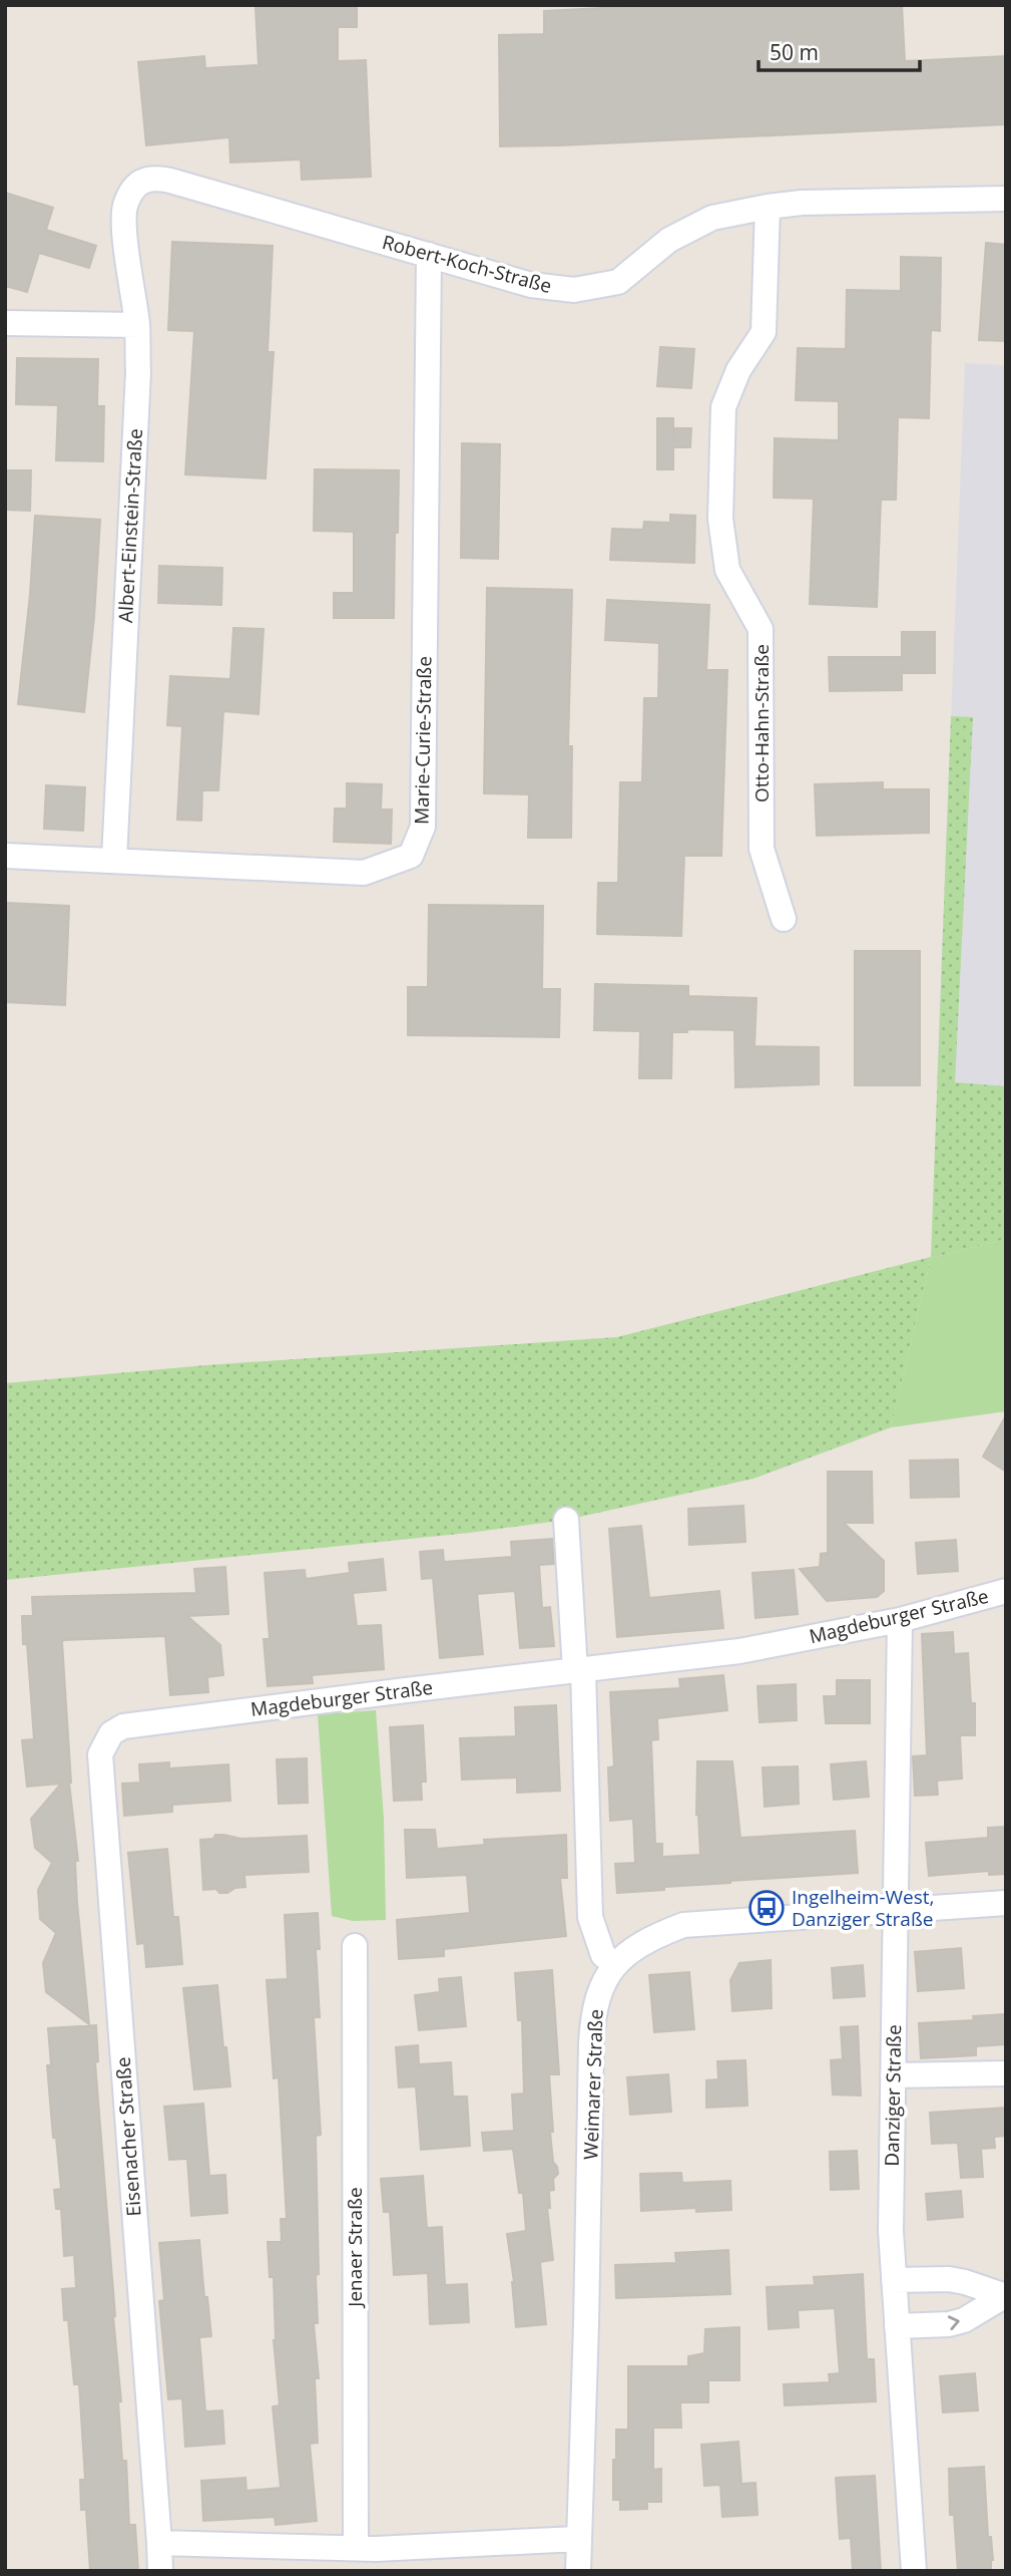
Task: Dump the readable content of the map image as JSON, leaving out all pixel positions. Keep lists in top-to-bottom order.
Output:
{
  "streets": {
    "street": [
      "Robert-Koch-Straße",
      "Albert-Einstein-Straße",
      "Otto-Hahn-Straße",
      "Marie-Curie-Straße",
      "Magdeburger Straße",
      "Weimarer Straße",
      "Danziger Straße",
      "Eisenacher Straße",
      "Jenaer Straße"
    ]
  },
  "crossings": [
    ["Robert-Koch-Straße", "Albert-Einstein-Straße"],
    ["Robert-Koch-Straße", "Otto-Hahn-Straße"],
    ["Robert-Koch-Straße", "Marie-Curie-Straße"],
    ["Albert-Einstein-Straße", "Marie-Curie-Straße"],
    ["Magdeburger Straße", "Danziger Straße"],
    ["Magdeburger Straße", "Eisenacher Straße"],
    ["Weimarer Straße", "Danziger Straße"]
  ],
  "places": {
    "bus stop": ["Ingelheim-West, Danziger Straße"]
  },
  "scale_bar": "50 m"
}
